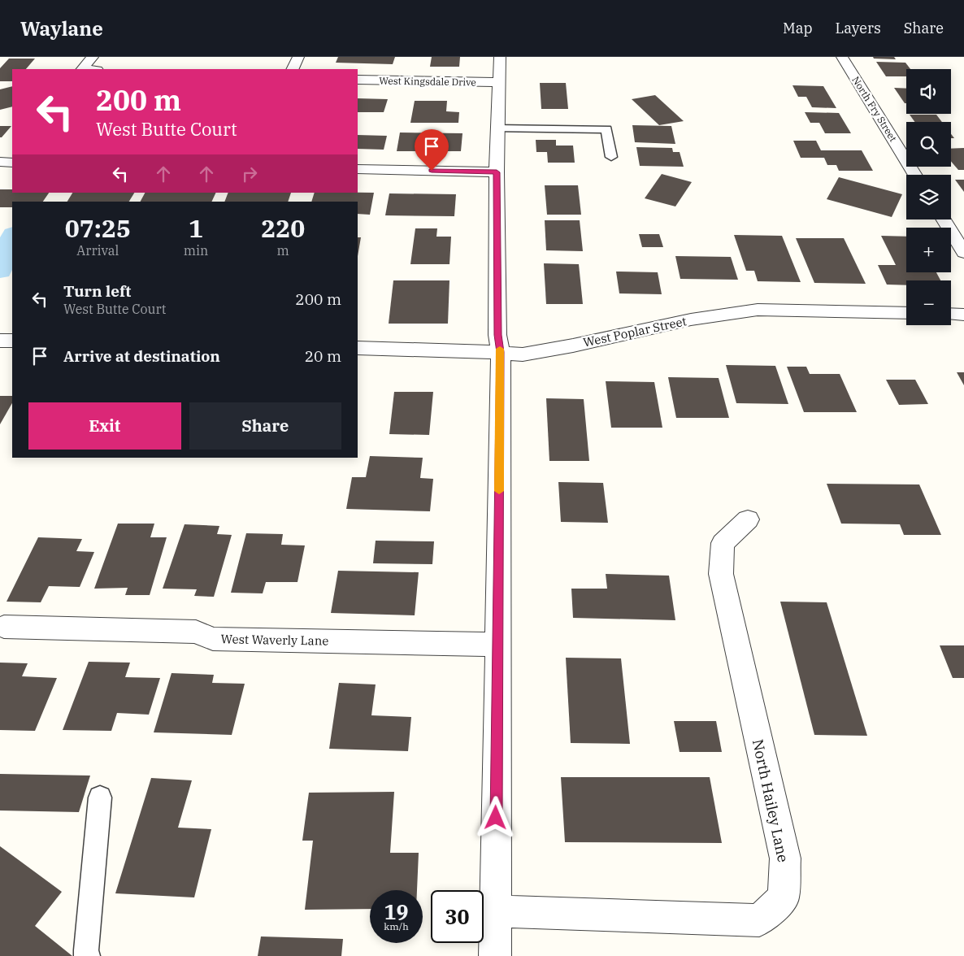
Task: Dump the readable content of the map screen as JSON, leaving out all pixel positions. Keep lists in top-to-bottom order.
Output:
{
  "streets": {
    "street": [
      "West Kingsdale Drive",
      "North Fry Street",
      "West Poplar Street",
      "West Waverly Lane",
      "North Hailey Lane"
    ]
  },
  "page": {
    "header": "Waylane",
    "nav": ["Map", "Layers", "Share"],
    "map_buttons": ["+", "−"],
    "turn": ["200 m", "West Butte Court"],
    "eta": [
      "07:25",
      "Arrival",
      "1",
      "min",
      "220",
      "m"
    ],
    "list": [
      {
        "name": "Turn left",
        "note": "West Butte Court",
        "value": "200 m"
      },
      {
        "name": "Arrive at destination",
        "value": "20 m"
      }
    ],
    "buttons": ["Exit", "Share"],
    "speed": "19 km/h",
    "limit": "30"
  }
}
